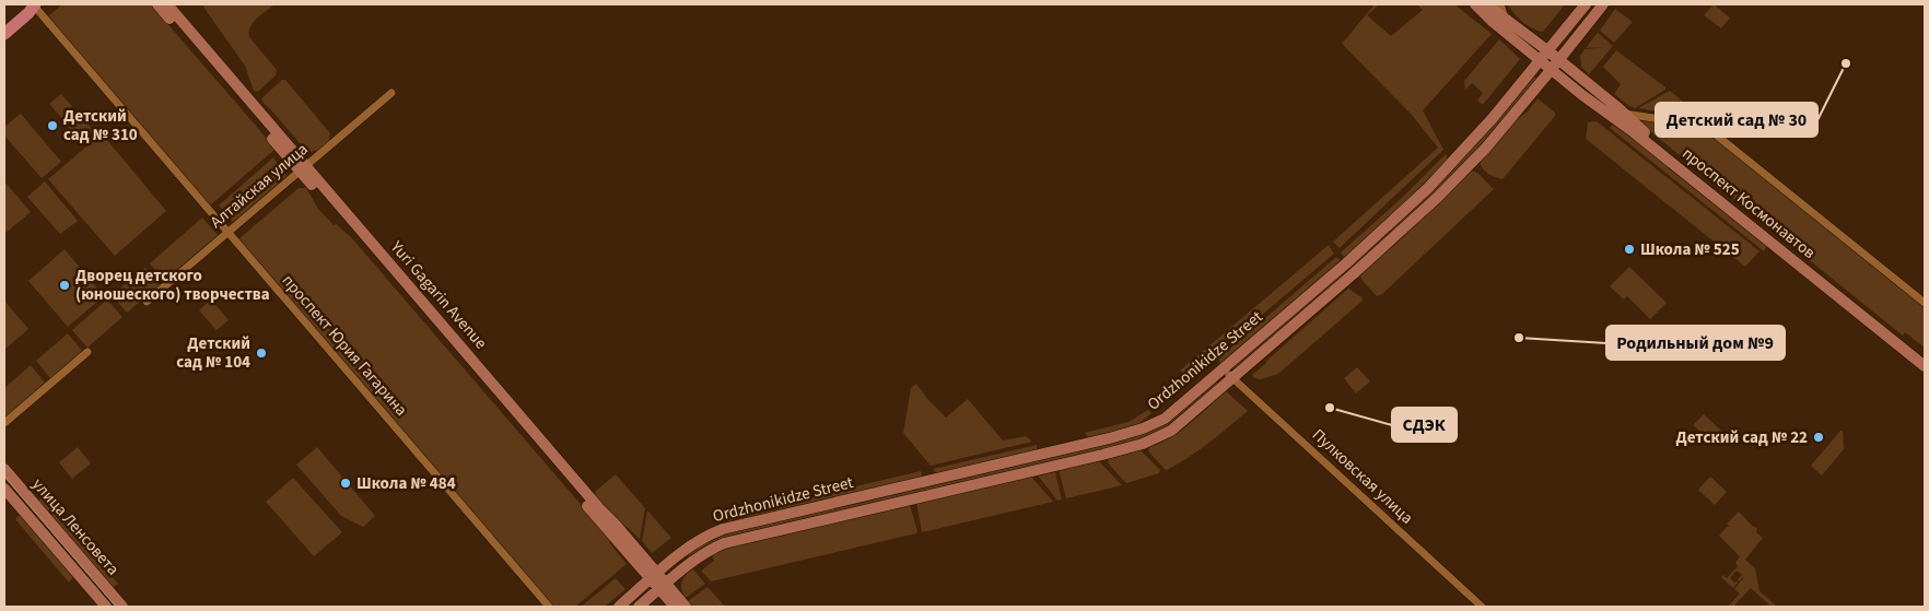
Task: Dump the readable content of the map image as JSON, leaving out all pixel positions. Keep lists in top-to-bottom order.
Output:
{
  "streets": {
    "street": [
      "Алтайская улица",
      "проспект Космонавтов",
      "Yuri Gagarin Avenue",
      "проспект Юрия Гагарина",
      "Ordzhonikidze Street",
      "Пулковская улица",
      "улица Ленсовета"
    ]
  },
  "crossings": [
    ["Алтайская улица", "Yuri Gagarin Avenue"],
    ["Алтайская улица", "проспект Юрия Гагарина"],
    ["проспект Космонавтов", "Ordzhonikidze Street"],
    ["Yuri Gagarin Avenue", "Ordzhonikidze Street"],
    ["Ordzhonikidze Street", "Пулковская улица"]
  ],
  "places": [
    "Детский сад № 30",
    "Детский сад № 310",
    "Школа № 525",
    "Дворец детского (юношеского) творчества",
    "Родильный дом №9",
    "Детский сад № 104",
    "СДЭК",
    "Детский сад № 22",
    "Школа № 484"
  ]
}
